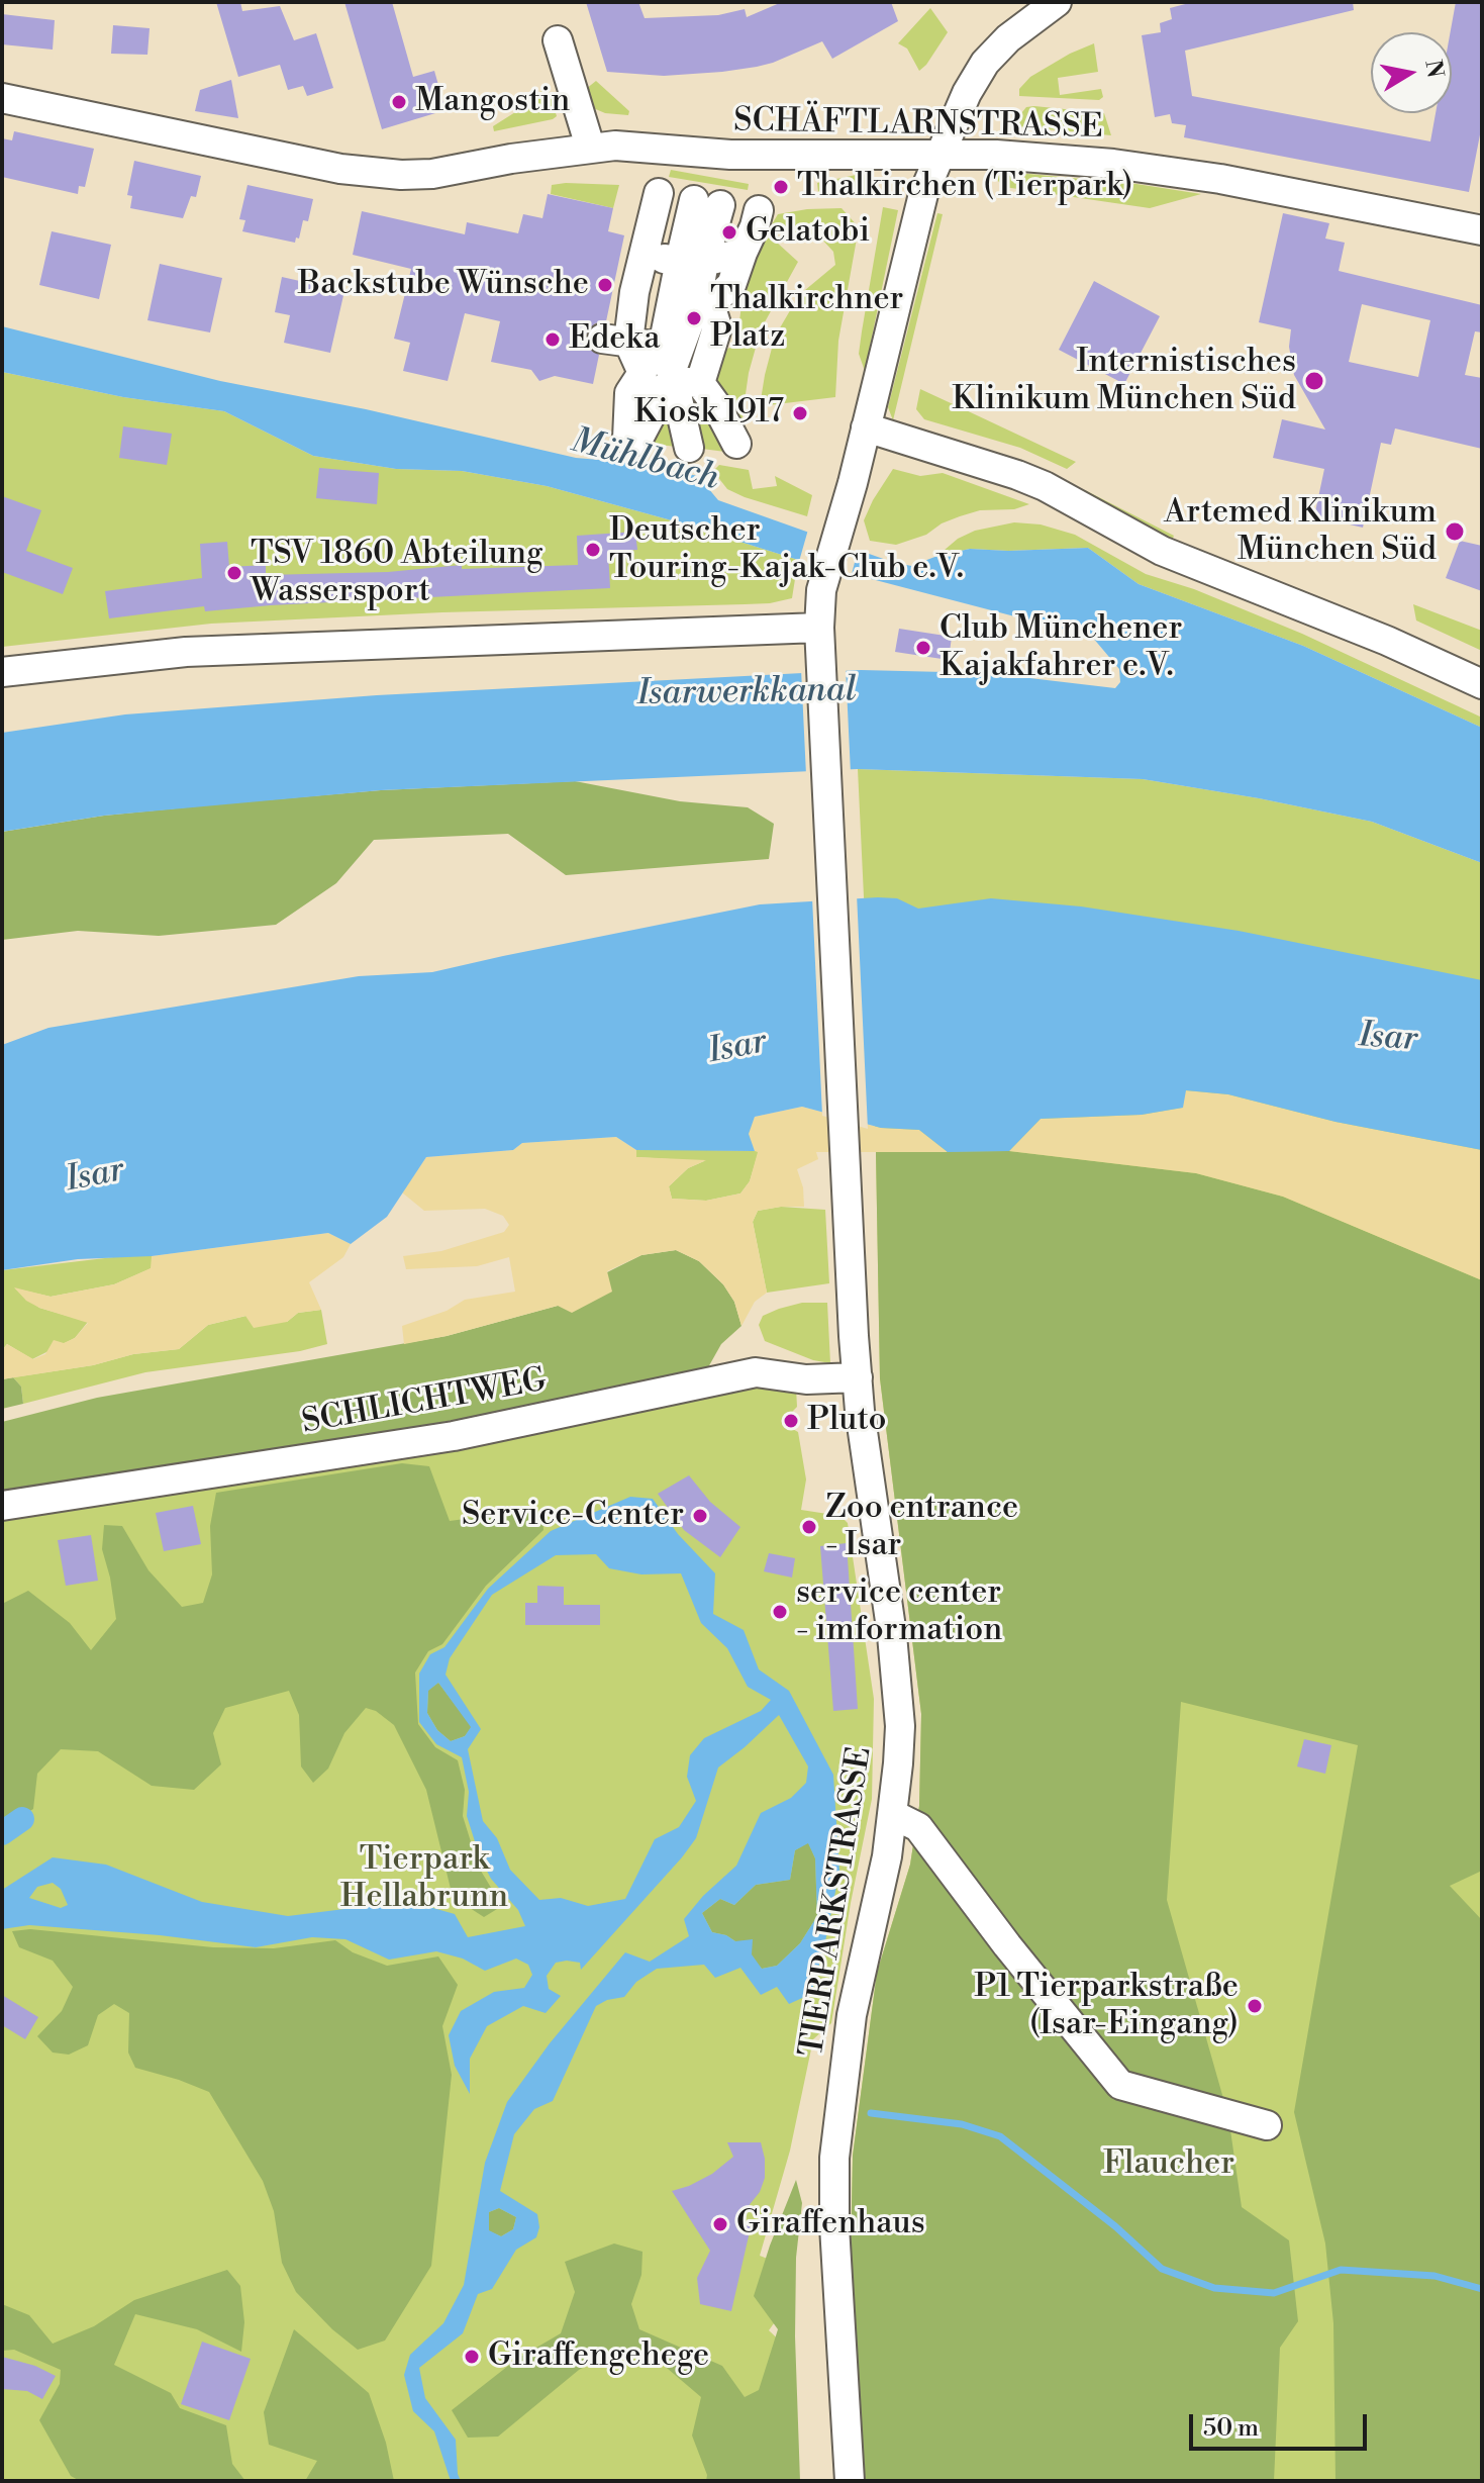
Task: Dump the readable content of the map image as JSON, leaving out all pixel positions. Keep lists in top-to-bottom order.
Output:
{
  "streets": {
    "street": ["SCHÄFTLARNSTRASSE", "SCHLICHTWEG", "TIERPARKSTRASSE"]
  },
  "crossings": [
    ["SCHLICHTWEG", "TIERPARKSTRASSE"]
  ],
  "water": ["Mühlbach", "Isarwerkkanal", "Isar"],
  "parks": ["Tierpark Hellabrunn", "Flaucher"],
  "places": [
    "Mangostin",
    "Thalkirchen (Tierpark)",
    "Gelatobi",
    "Backstube Wünsche",
    "Thalkirchner Platz",
    "Edeka",
    "Internistisches Klinikum München Süd",
    "Kiosk 1917",
    "Artemed Klinikum München Süd",
    "Deutscher Touring-Kajak-Club e.V.",
    "TSV 1860 Abteilung Wassersport",
    "Club Münchener Kajakfahrer e.V.",
    "Pluto",
    "Service-Center",
    "Zoo entrance - Isar",
    "service center - imformation",
    "P1 Tierparkstraße (Isar-Eingang)",
    "Giraffenhaus",
    "Giraffengehege"
  ],
  "scale_bar": "50 m",
  "north": "right"
}
